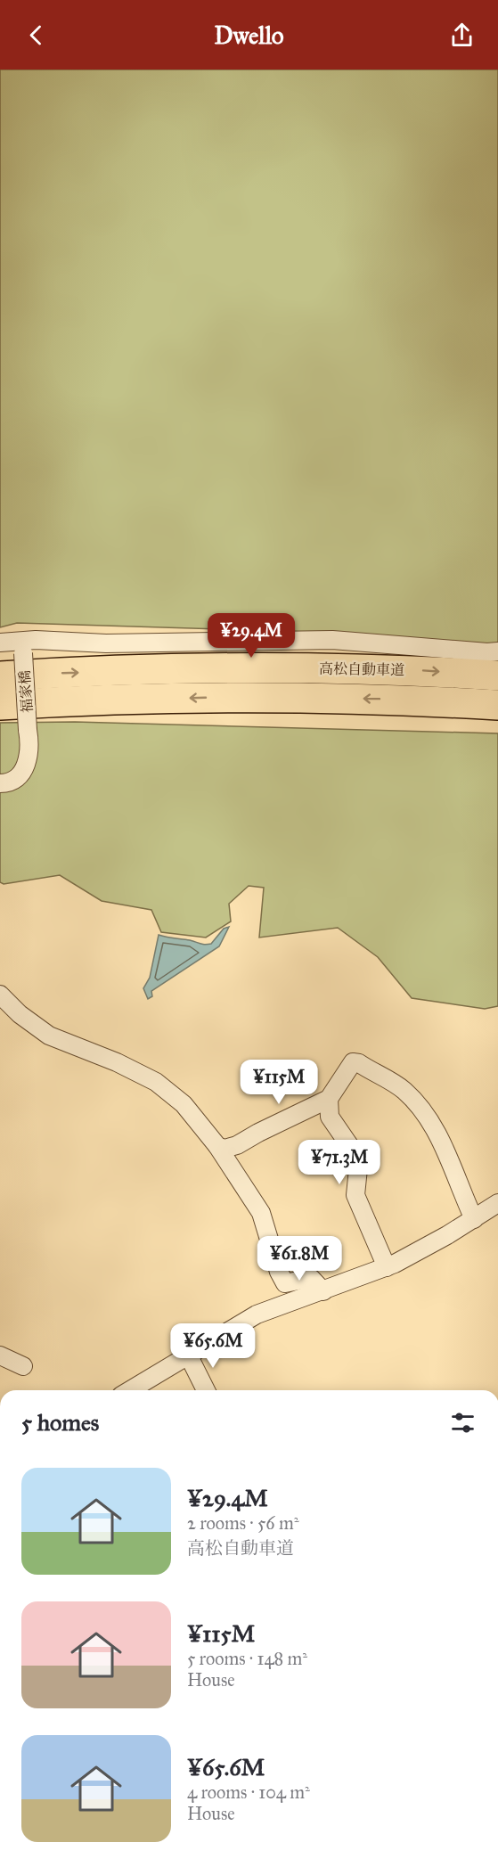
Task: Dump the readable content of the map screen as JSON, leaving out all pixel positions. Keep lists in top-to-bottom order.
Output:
{
  "streets": {
    "highway": ["高松自動車道"],
    "street": ["福家橋"]
  },
  "page": {
    "header": "Dwello",
    "price": [
      "¥29.4M",
      "¥115M",
      "¥71.3M",
      "¥61.8M",
      "¥65.6M"
    ],
    "heading": "5 homes",
    "list": [
      {
        "name": "¥29.4M",
        "note": "2 rooms · 56 m² · 高松自動車道"
      },
      {
        "name": "¥115M",
        "note": "5 rooms · 148 m² · House"
      },
      {
        "name": "¥65.6M",
        "note": "4 rooms · 104 m² · House"
      }
    ]
  }
}
